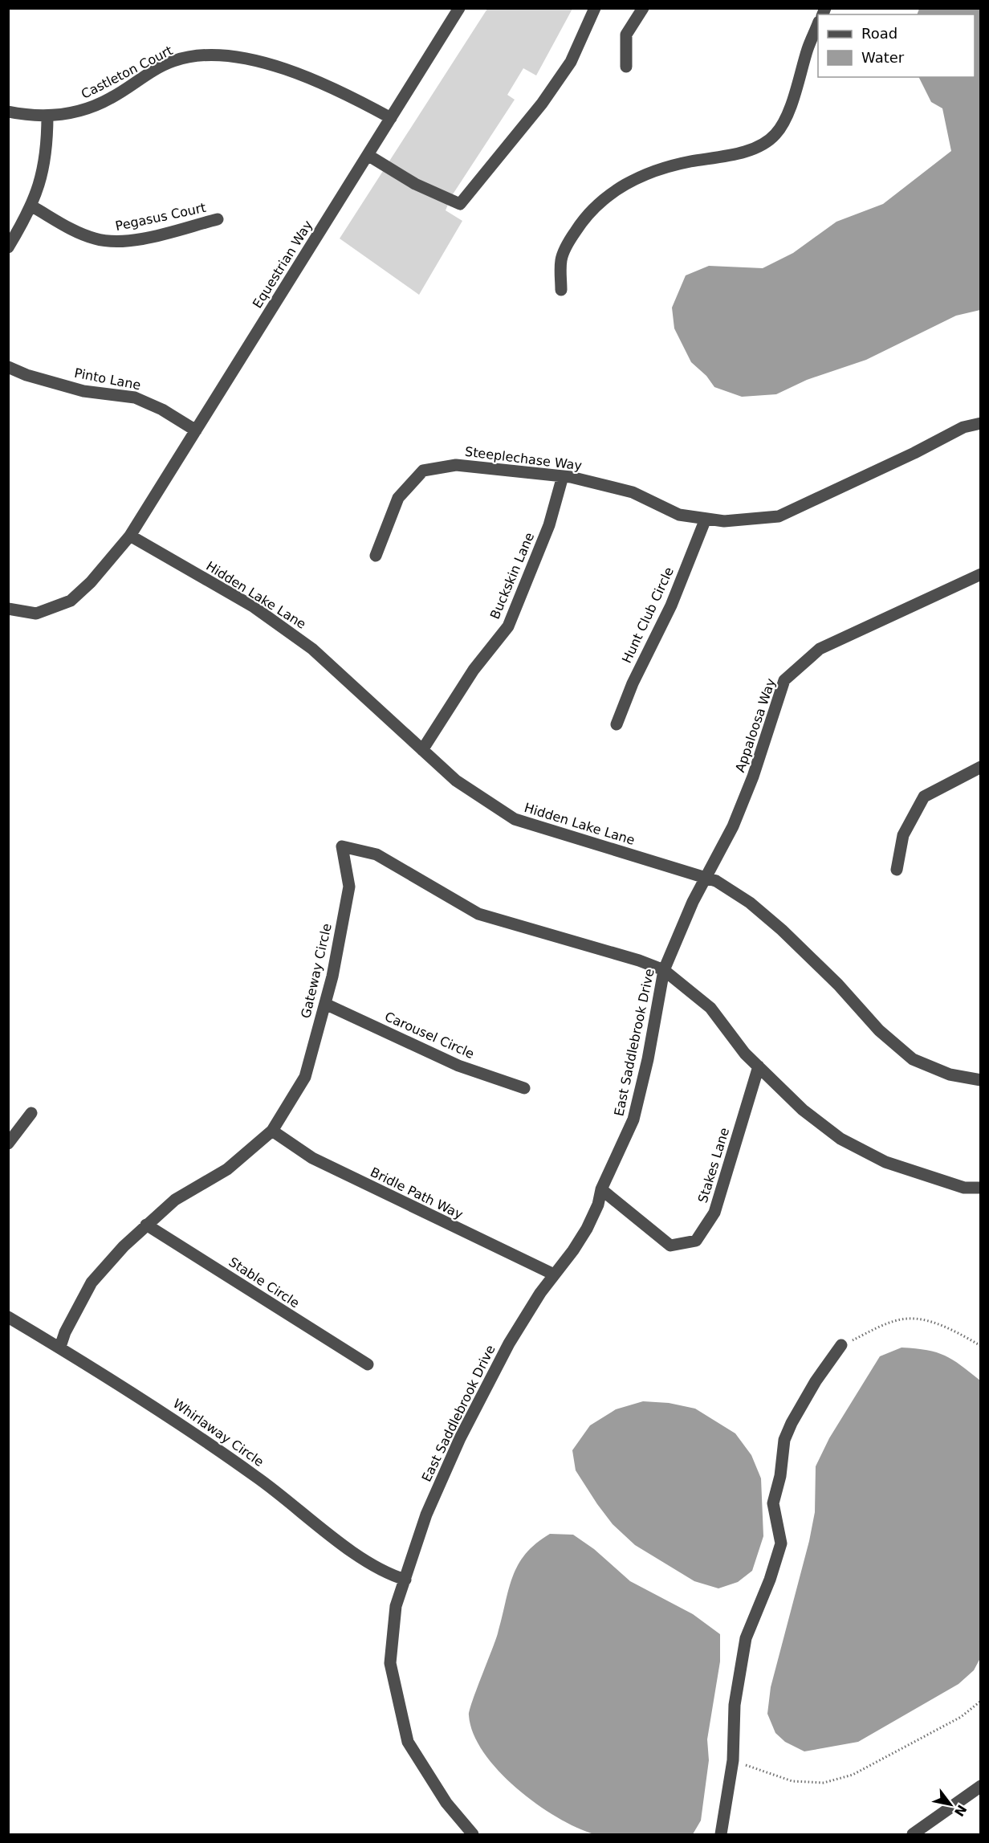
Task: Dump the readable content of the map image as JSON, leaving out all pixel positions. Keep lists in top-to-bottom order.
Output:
{
  "streets": {
    "street": [
      "Castleton Court",
      "Pegasus Court",
      "Equestrian Way",
      "Pinto Lane",
      "Steeplechase Way",
      "Buckskin Lane",
      "Hidden Lake Lane",
      "Hunt Club Circle",
      "Appaloosa Way",
      "Gateway Circle",
      "Carousel Circle",
      "East Saddlebrook Drive",
      "Stakes Lane",
      "Bridle Path Way",
      "Stable Circle",
      "Whirlaway Circle"
    ]
  },
  "crossings": [
    ["Castleton Court", "Equestrian Way"],
    ["Equestrian Way", "Pinto Lane"],
    ["Equestrian Way", "Hidden Lake Lane"],
    ["Steeplechase Way", "Buckskin Lane"],
    ["Steeplechase Way", "Hunt Club Circle"],
    ["Buckskin Lane", "Hidden Lake Lane"],
    ["Hidden Lake Lane", "Appaloosa Way"],
    ["Hidden Lake Lane", "East Saddlebrook Drive"],
    ["Appaloosa Way", "East Saddlebrook Drive"],
    ["Gateway Circle", "Carousel Circle"],
    ["Gateway Circle", "East Saddlebrook Drive"],
    ["Gateway Circle", "Bridle Path Way"],
    ["Gateway Circle", "Stable Circle"],
    ["Gateway Circle", "Whirlaway Circle"],
    ["East Saddlebrook Drive", "Stakes Lane"],
    ["East Saddlebrook Drive", "Bridle Path Way"],
    ["East Saddlebrook Drive", "Whirlaway Circle"]
  ],
  "legend": ["Road", "Water"],
  "north": "bottom right"
}
